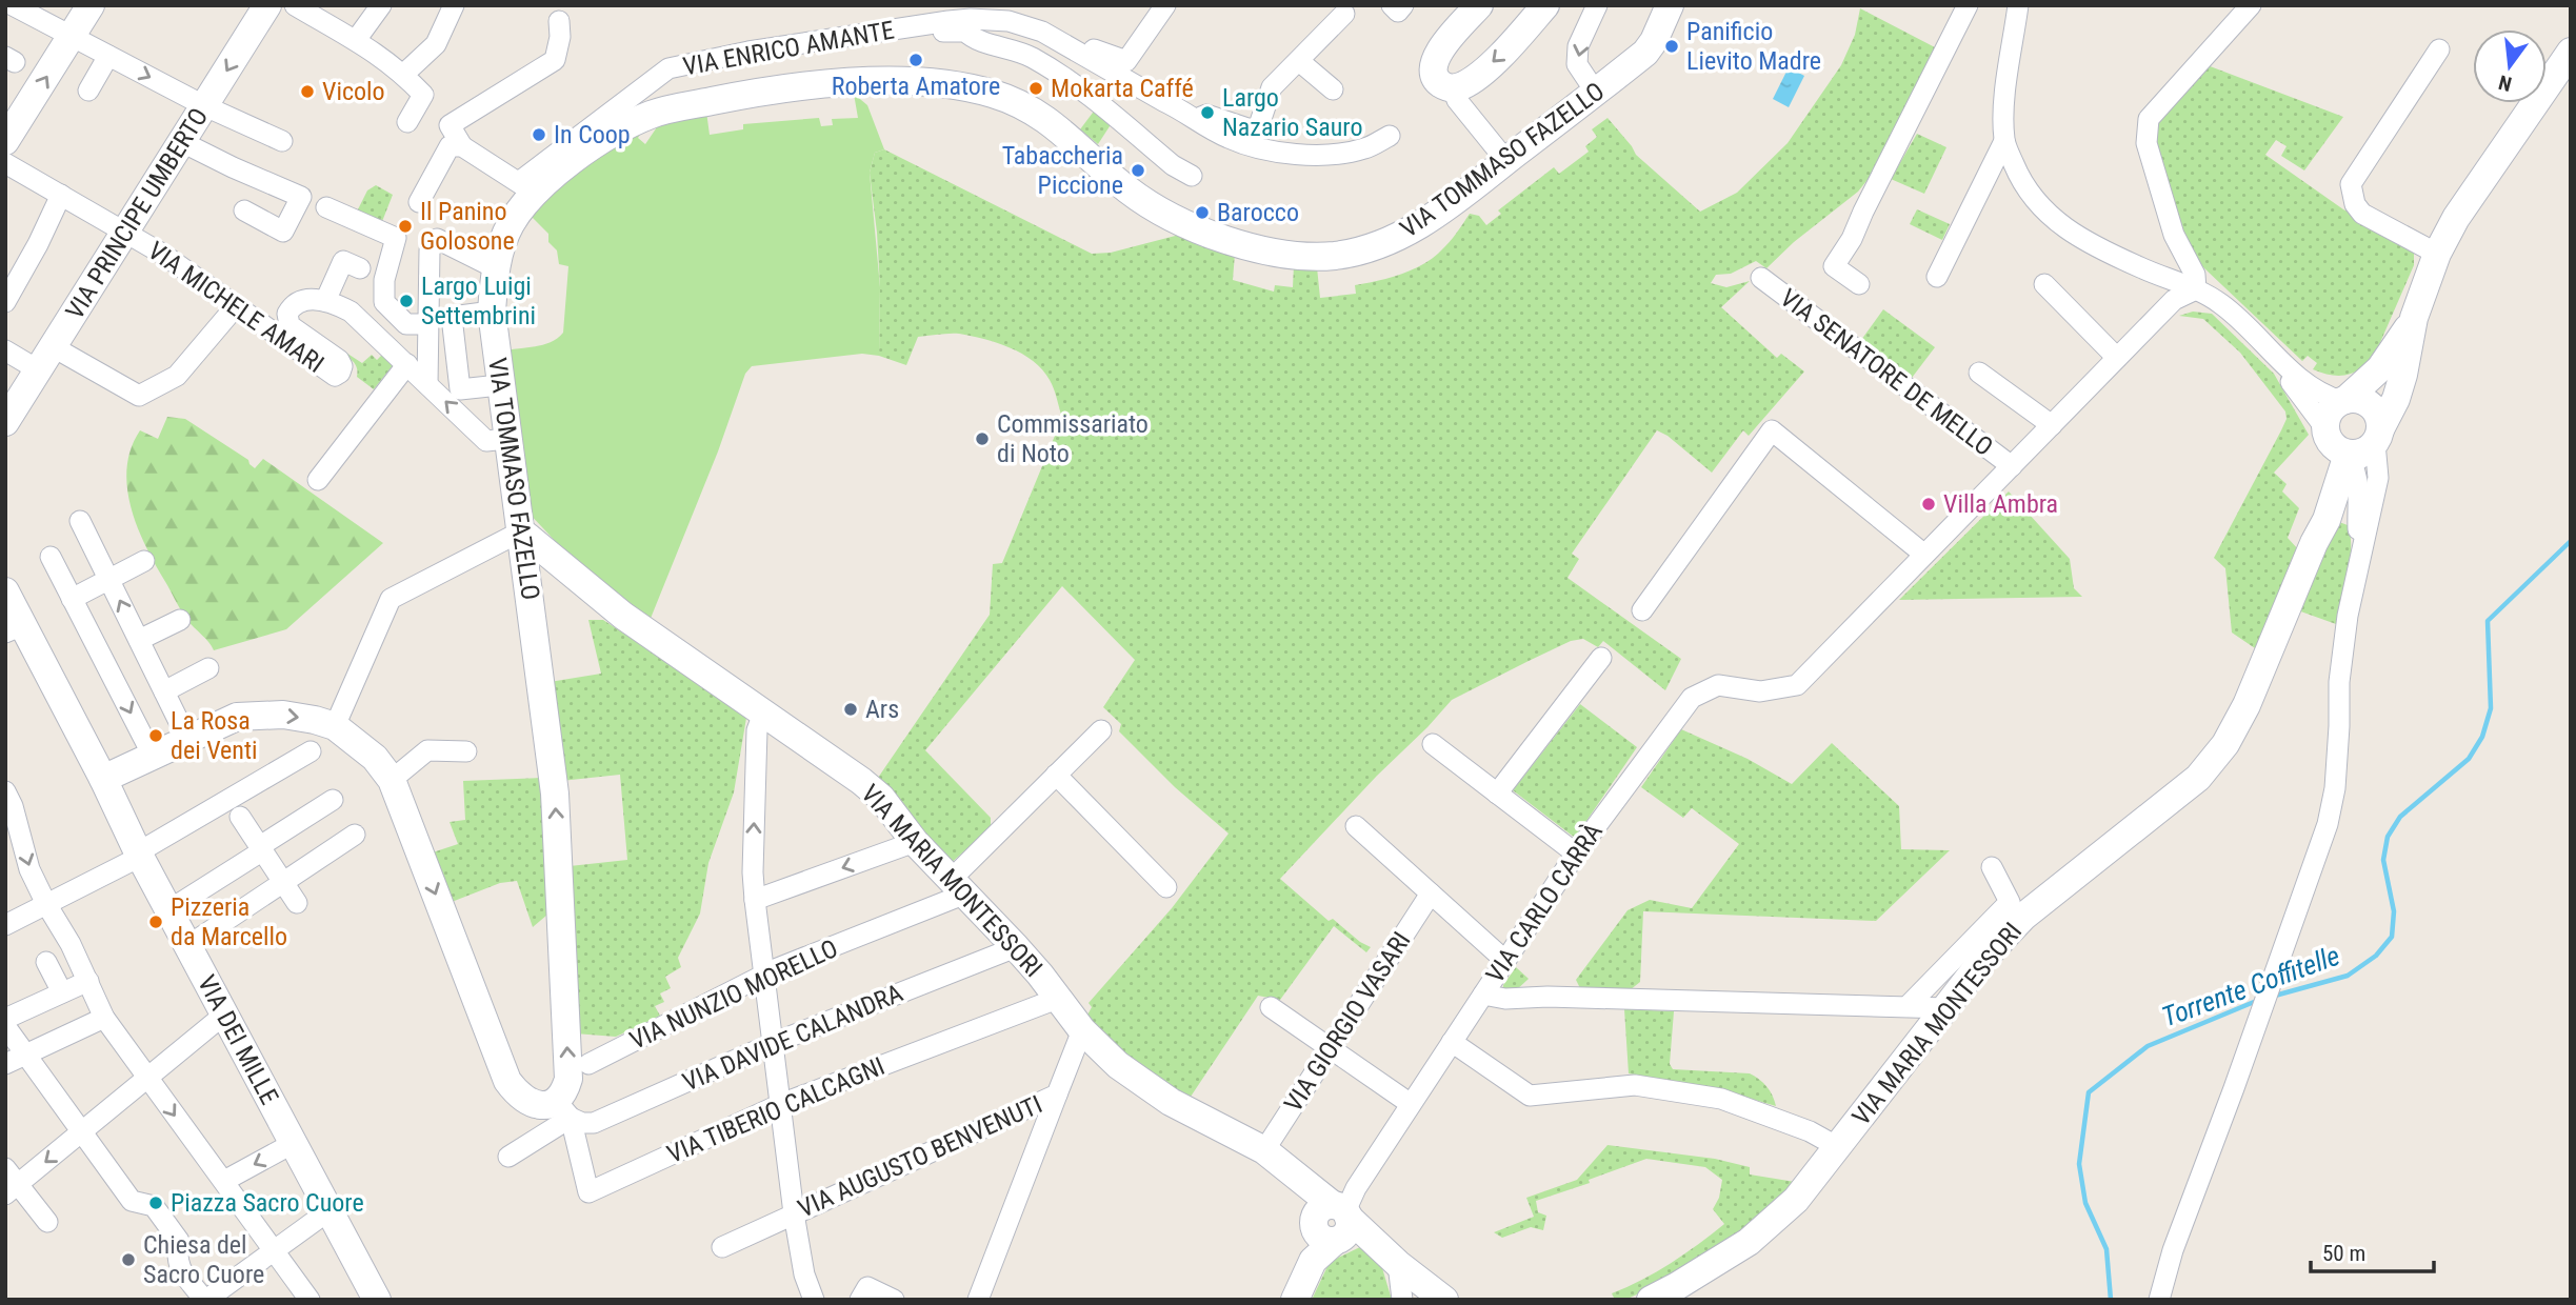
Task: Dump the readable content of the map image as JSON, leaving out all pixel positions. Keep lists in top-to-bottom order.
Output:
{
  "streets": {
    "street": [
      "VIA ENRICO AMANTE",
      "VIA TOMMASO FAZELLO",
      "VIA PRINCIPE UMBERTO",
      "VIA MICHELE AMARI",
      "VIA SENATORE DE MELLO",
      "VIA MARIA MONTESSORI",
      "VIA CARLO CARRÀ",
      "VIA NUNZIO MORELLO",
      "VIA GIORGIO VASARI",
      "VIA DAVIDE CALANDRA",
      "VIA DEI MILLE",
      "VIA TIBERIO CALCAGNI",
      "VIA AUGUSTO BENVENUTI"
    ]
  },
  "crossings": [
    ["VIA ENRICO AMANTE", "VIA TOMMASO FAZELLO"],
    ["VIA TOMMASO FAZELLO", "VIA MARIA MONTESSORI"],
    ["VIA TOMMASO FAZELLO", "VIA DAVIDE CALANDRA"],
    ["VIA TOMMASO FAZELLO", "VIA TIBERIO CALCAGNI"],
    ["VIA PRINCIPE UMBERTO", "VIA MICHELE AMARI"],
    ["VIA MARIA MONTESSORI", "VIA CARLO CARRÀ"],
    ["VIA MARIA MONTESSORI", "VIA NUNZIO MORELLO"],
    ["VIA MARIA MONTESSORI", "VIA GIORGIO VASARI"],
    ["VIA MARIA MONTESSORI", "VIA DAVIDE CALANDRA"],
    ["VIA MARIA MONTESSORI", "VIA TIBERIO CALCAGNI"],
    ["VIA MARIA MONTESSORI", "VIA AUGUSTO BENVENUTI"],
    ["VIA DAVIDE CALANDRA", "VIA TIBERIO CALCAGNI"]
  ],
  "water": ["Torrente Coffitelle"],
  "places": [
    "Panificio Lievito Madre",
    "Roberta Amatore",
    "Mokarta Caffé",
    "Vicolo",
    "Largo Nazario Sauro",
    "In Coop",
    "Tabaccheria Piccione",
    "Barocco",
    "Il Panino Golosone",
    "Largo Luigi Settembrini",
    "Commissariato di Noto",
    "Villa Ambra",
    "Ars",
    "La Rosa dei Venti",
    "Pizzeria da Marcello",
    "Piazza Sacro Cuore",
    "Chiesa del Sacro Cuore"
  ],
  "scale_bar": "50 m",
  "north": "bottom"
}
